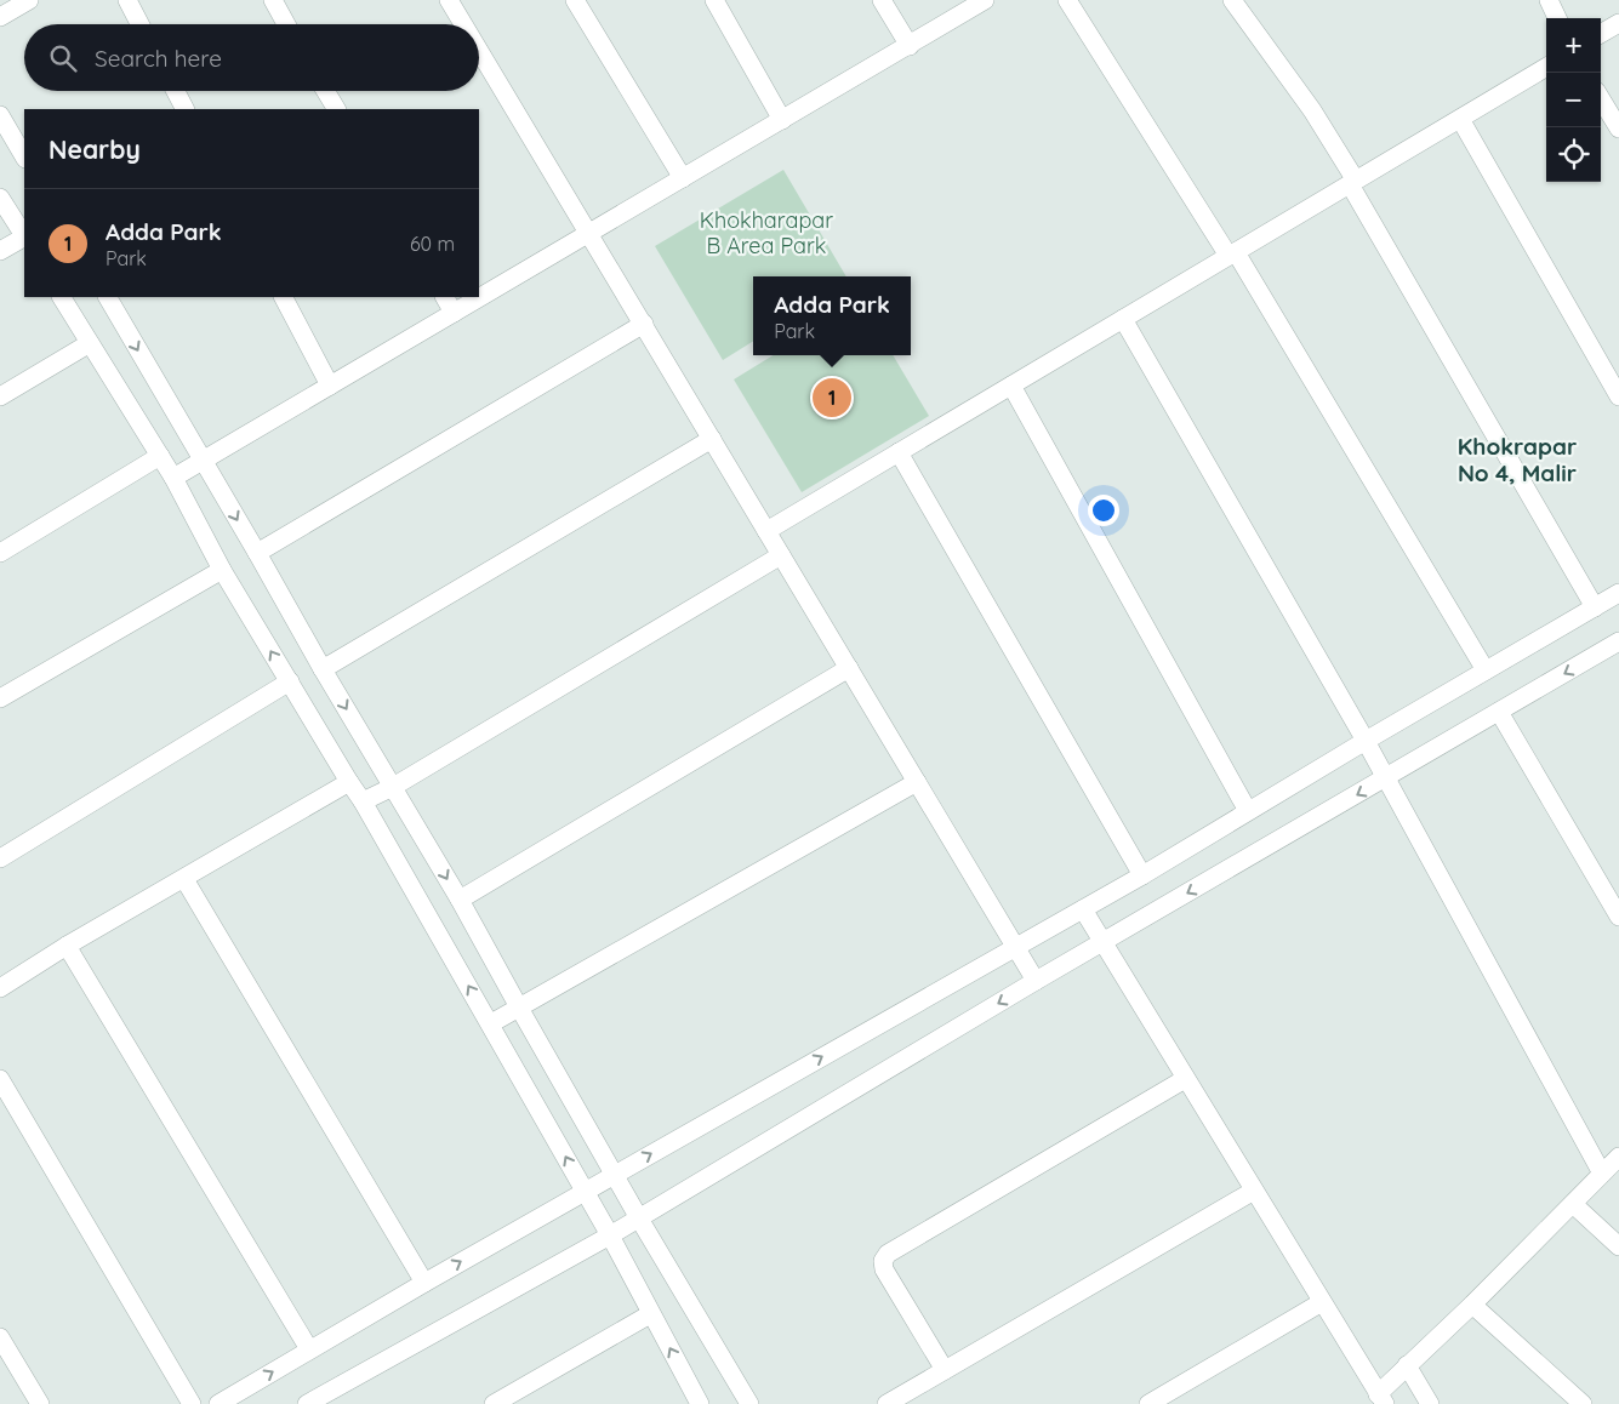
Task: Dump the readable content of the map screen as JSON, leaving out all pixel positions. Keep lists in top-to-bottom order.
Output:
{
  "districts": ["Khokrapar No 4, Malir"],
  "parks": ["Khokharapar B Area Park"],
  "page": {
    "map_buttons": ["+", "−"],
    "search": "Search here",
    "heading": "Nearby",
    "list": [
      {
        "mark": "1",
        "name": "Adda Park",
        "note": "Park",
        "value": "60 m"
      }
    ],
    "popup": ["Adda Park", "Park"],
    "pins": "1"
  }
}
